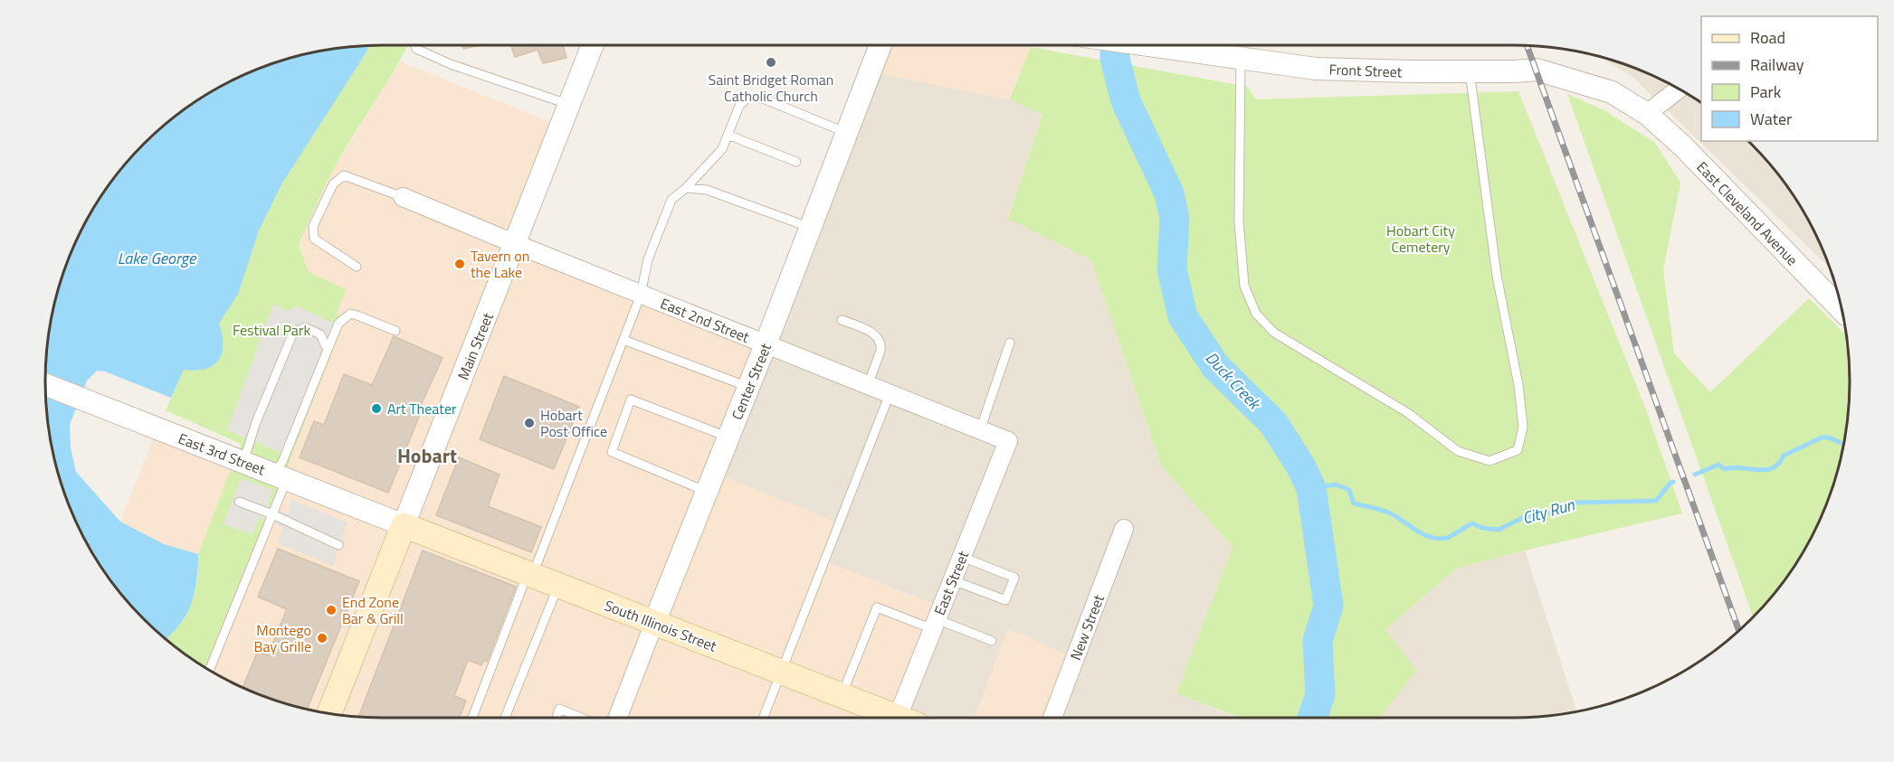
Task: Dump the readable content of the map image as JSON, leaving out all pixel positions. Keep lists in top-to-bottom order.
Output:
{
  "streets": {
    "main road": ["Main Street", "South Illinois Street"],
    "street": [
      "Front Street",
      "East Cleveland Avenue",
      "East 2nd Street",
      "Center Street",
      "East 3rd Street",
      "East Street",
      "New Street"
    ]
  },
  "crossings": [
    ["Front Street", "East Cleveland Avenue"],
    ["East 2nd Street", "Main Street"],
    ["East 2nd Street", "Center Street"],
    ["East 2nd Street", "East Street"],
    ["Main Street", "East 3rd Street"],
    ["Main Street", "South Illinois Street"],
    ["Center Street", "South Illinois Street"],
    ["East 3rd Street", "South Illinois Street"]
  ],
  "districts": ["Hobart"],
  "water": ["Lake George", "Duck Creek", "City Run"],
  "parks": ["Hobart City Cemetery", "Festival Park"],
  "places": [
    "Saint Bridget Roman Catholic Church",
    "Tavern on the Lake",
    "Art Theater",
    "Hobart Post Office",
    "End Zone Bar & Grill",
    "Montego Bay Grille"
  ],
  "legend": [
    "Road",
    "Railway",
    "Park",
    "Water"
  ]
}
